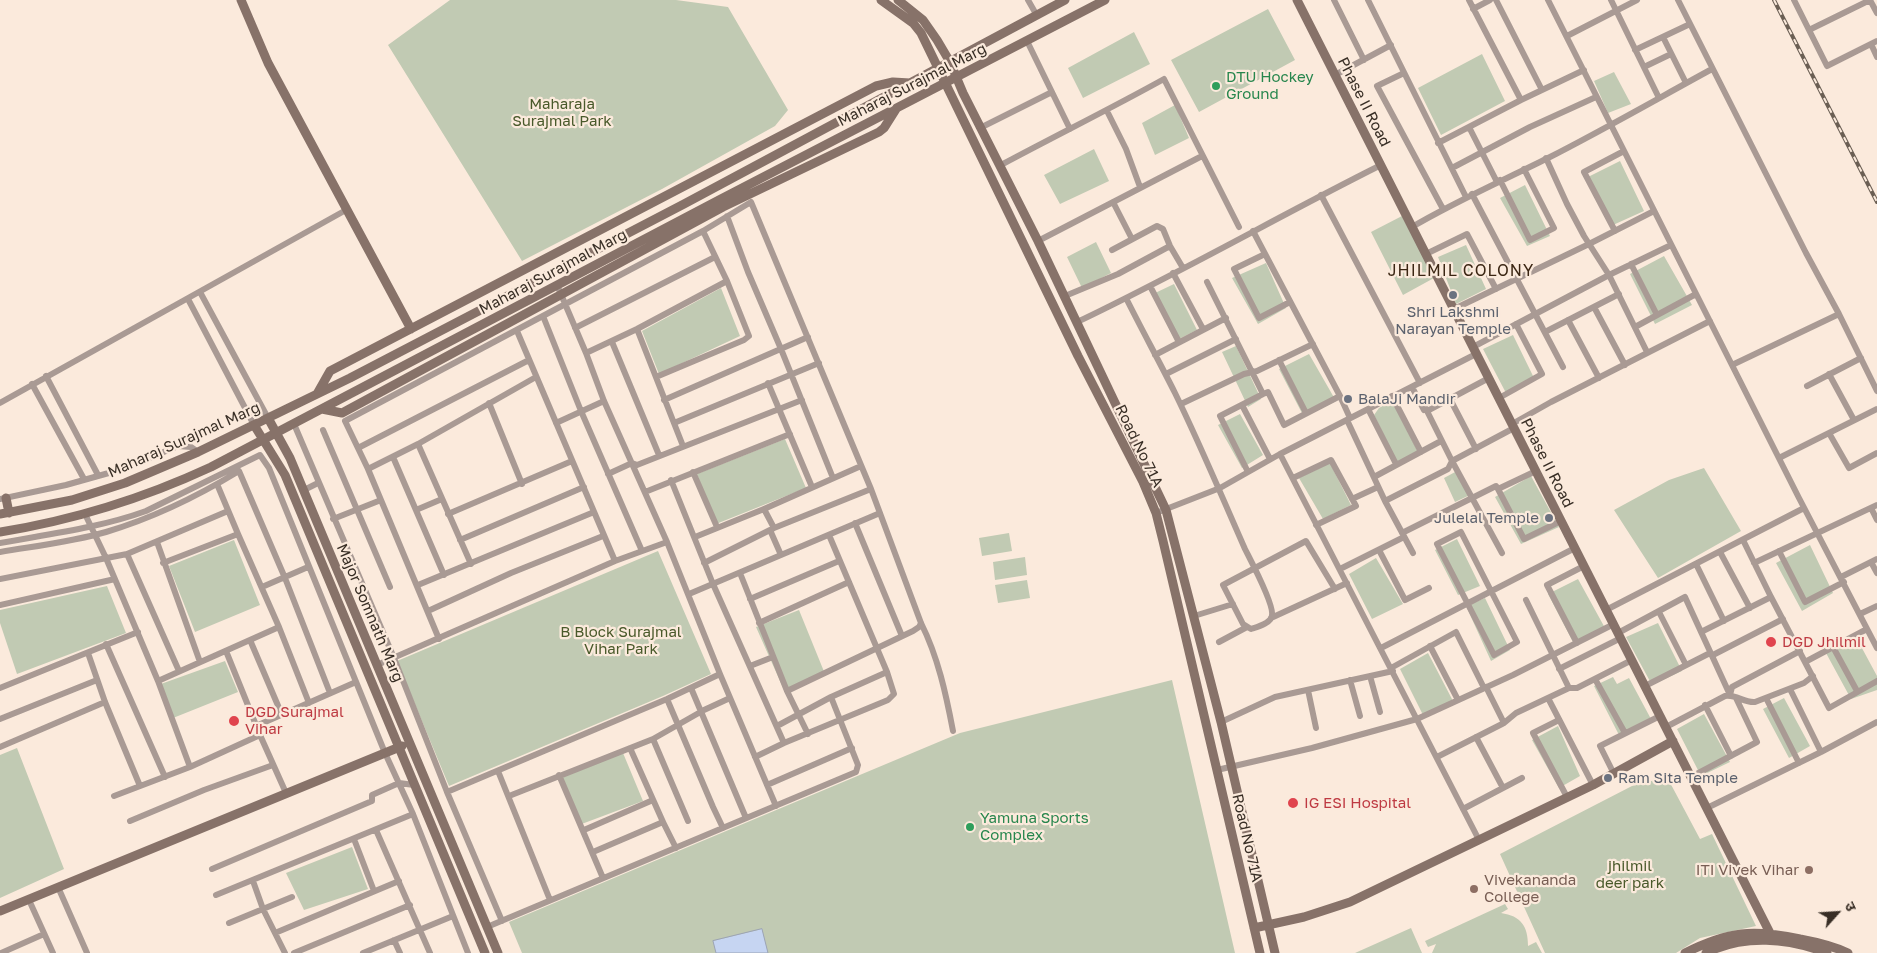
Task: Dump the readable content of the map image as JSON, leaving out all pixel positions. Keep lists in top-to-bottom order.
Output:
{
  "streets": {
    "street": [
      "Maharaj Surajmal Marg",
      "Phase II Road",
      "Road No 71A",
      "Major Somnath Marg"
    ]
  },
  "crossings": [
    ["Maharaj Surajmal Marg", "Road No 71A"],
    ["Maharaj Surajmal Marg", "Major Somnath Marg"]
  ],
  "districts": ["JHILMIL COLONY"],
  "parks": ["Maharaja Surajmal Park", "B Block Surajmal Vihar Park", "jhilmil deer park"],
  "places": [
    "DTU Hockey Ground",
    "Shri Lakshmi Narayan Temple",
    "BalaJi Mandir",
    "Julelal Temple",
    "DGD Jhilmil",
    "DGD Surajmal Vihar",
    "Ram Sita Temple",
    "IG ESI Hospital",
    "Yamuna Sports Complex",
    "ITI Vivek Vihar",
    "Vivekananda College"
  ],
  "north": "top right"
}
